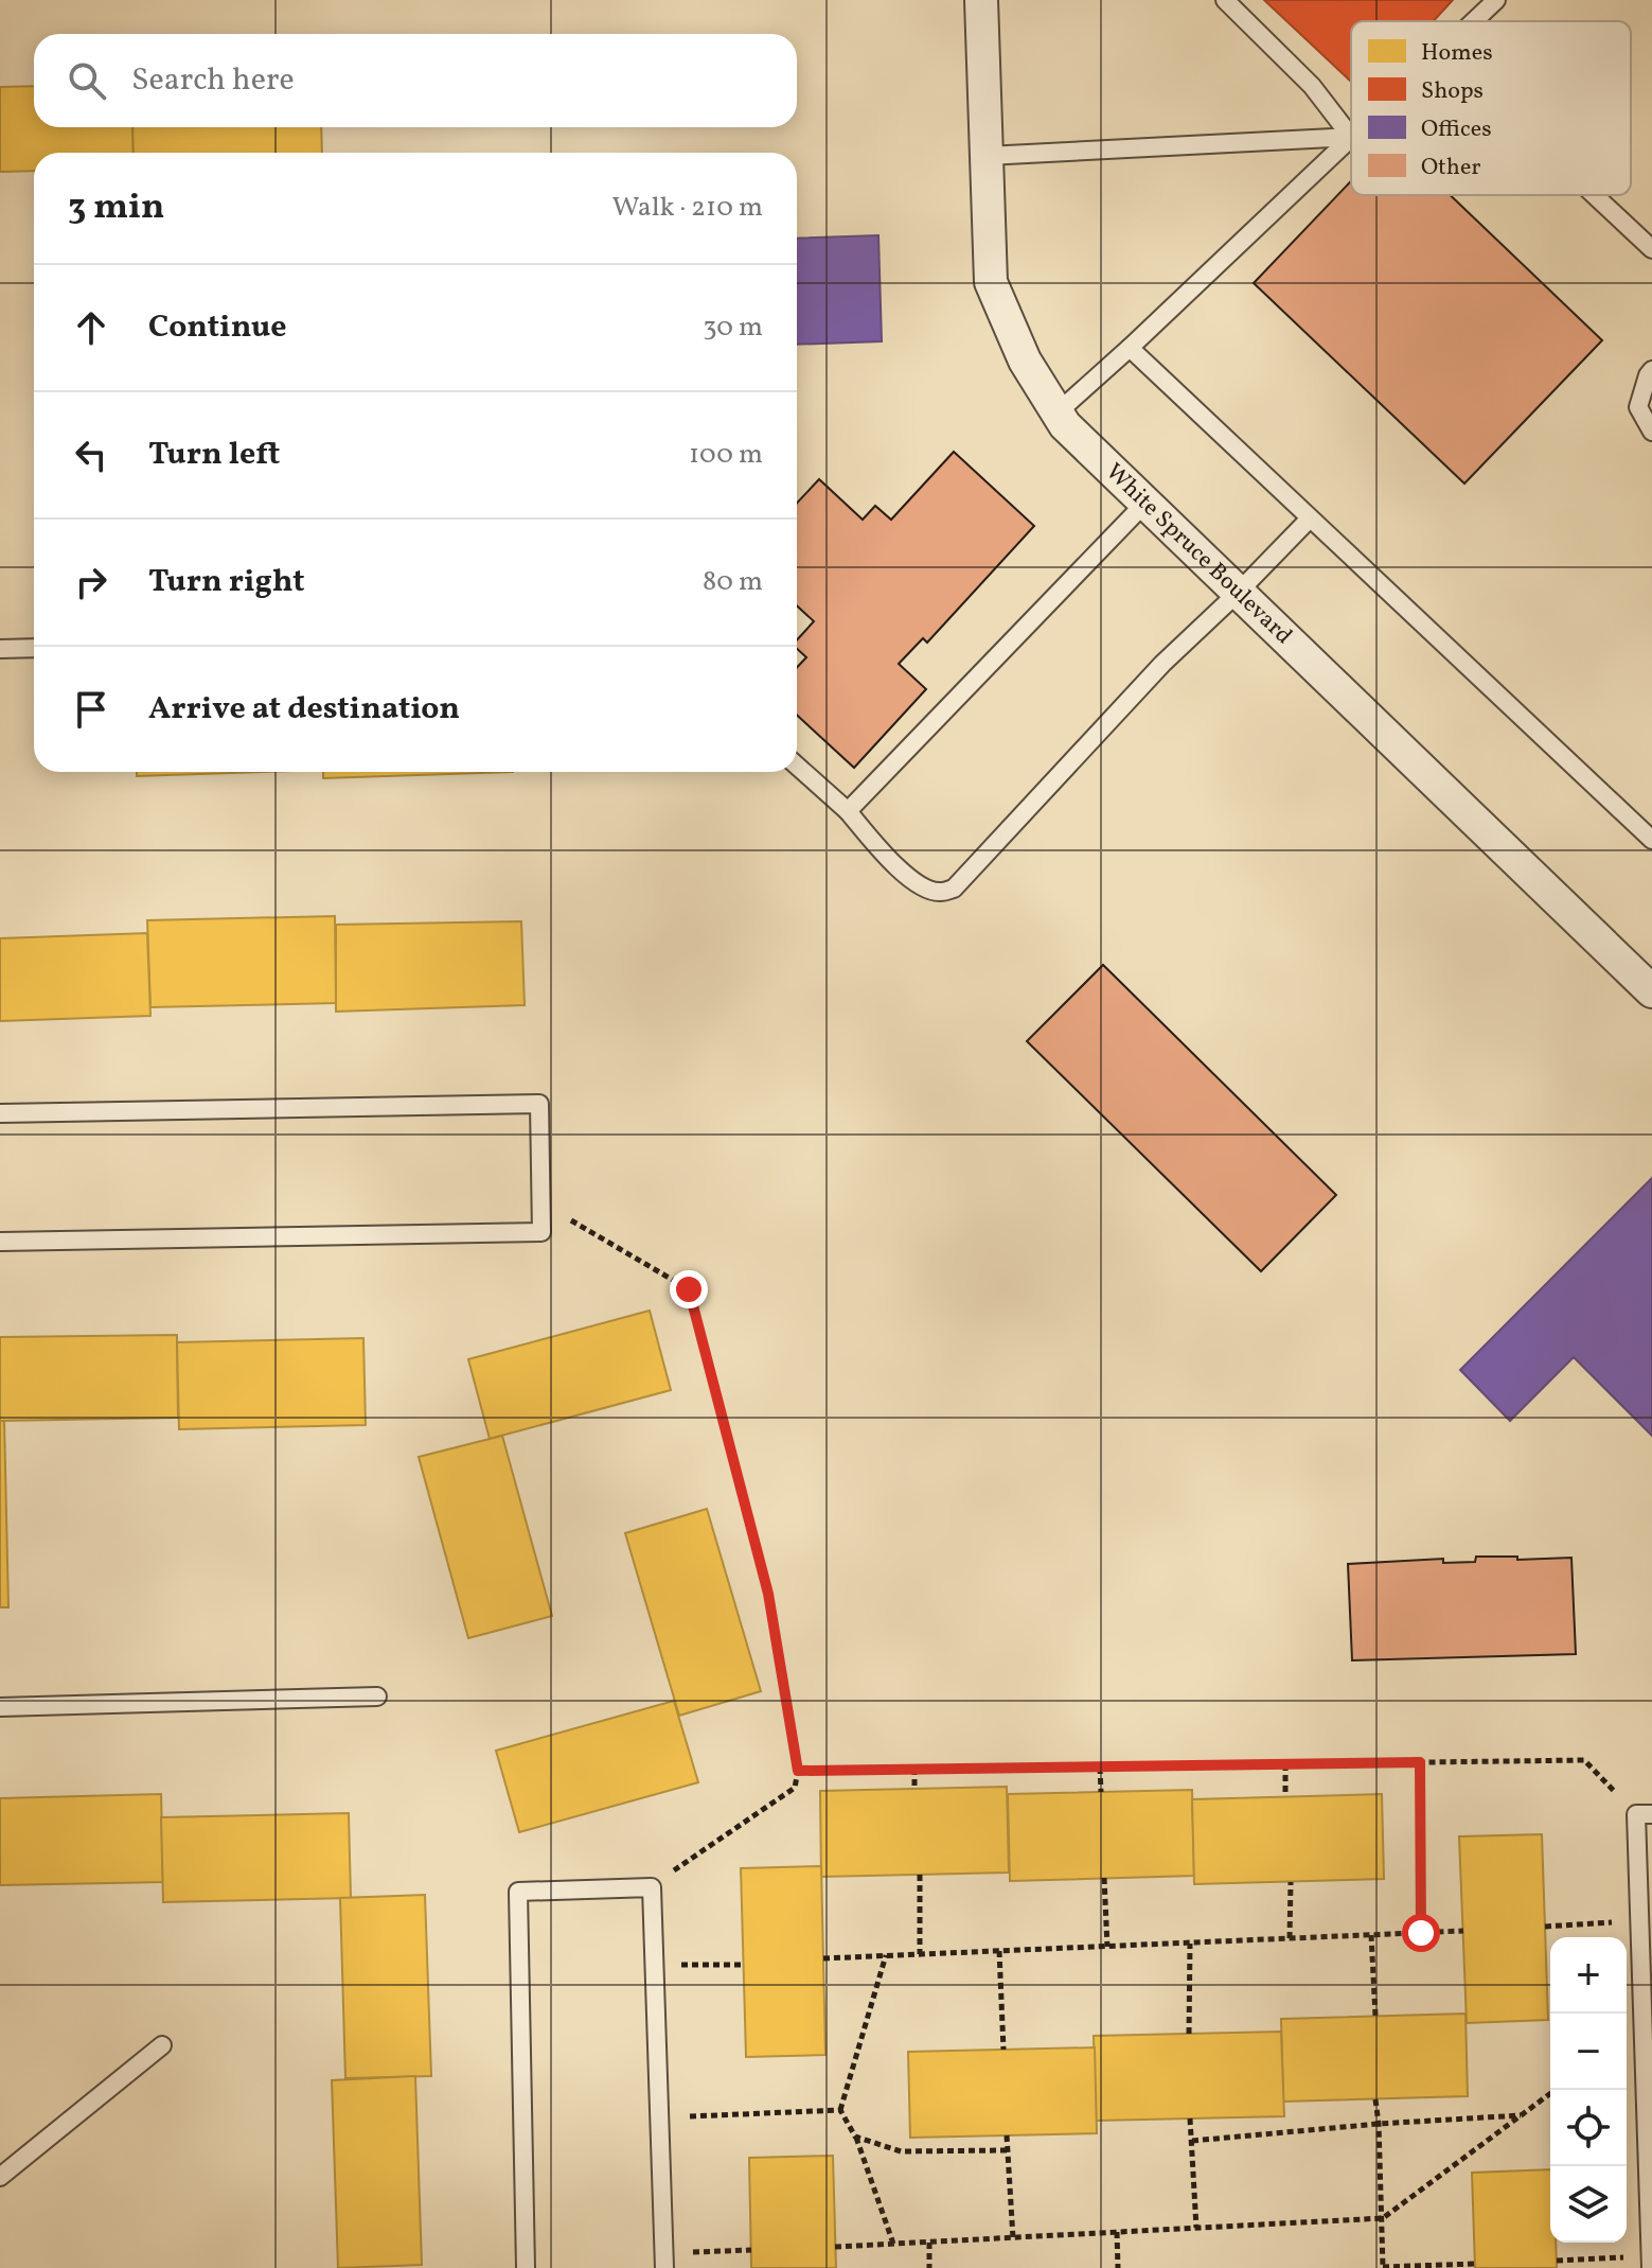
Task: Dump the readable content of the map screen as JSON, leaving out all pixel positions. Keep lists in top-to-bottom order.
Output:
{
  "streets": {
    "street": ["White Spruce Boulevard"]
  },
  "legend": [
    "Homes",
    "Shops",
    "Offices",
    "Other"
  ],
  "page": {
    "search": "Search here",
    "heading": ["3 min", "Walk · 210 m"],
    "list": [
      ["Continue", "30 m"],
      ["Turn left", "100 m"],
      ["Turn right", "80 m"],
      "Arrive at destination"
    ],
    "map_buttons": ["+", "−"]
  }
}
